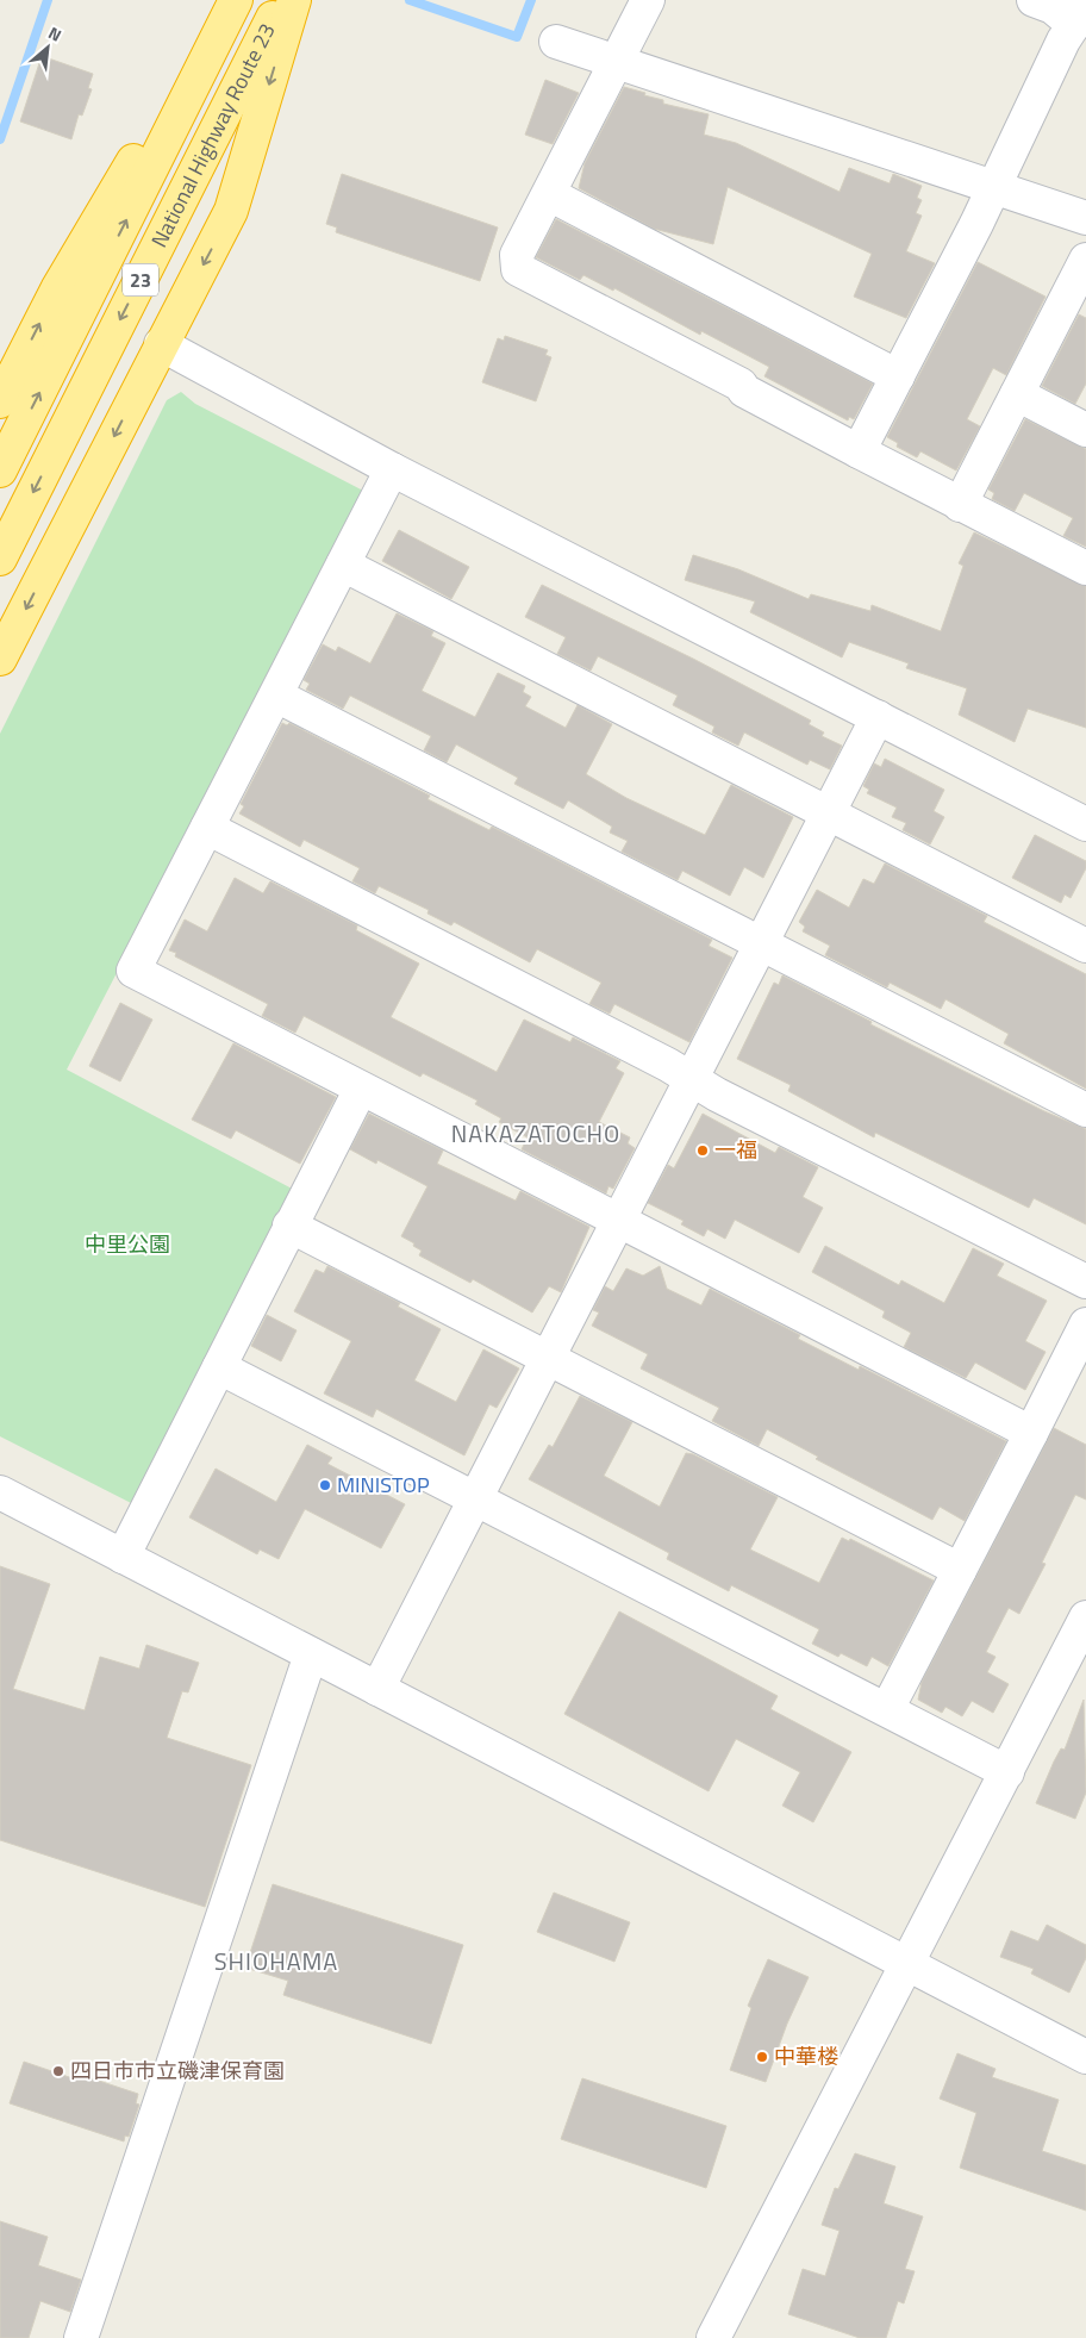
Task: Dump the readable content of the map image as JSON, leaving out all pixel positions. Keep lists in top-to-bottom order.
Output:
{
  "streets": {
    "highway": ["National Highway Route 23", "23"]
  },
  "districts": ["NAKAZATOCHO", "SHIOHAMA"],
  "parks": ["中里公園"],
  "places": [
    "一福",
    "MINISTOP",
    "中華楼",
    "四日市市立磯津保育園"
  ],
  "north": "top right"
}
